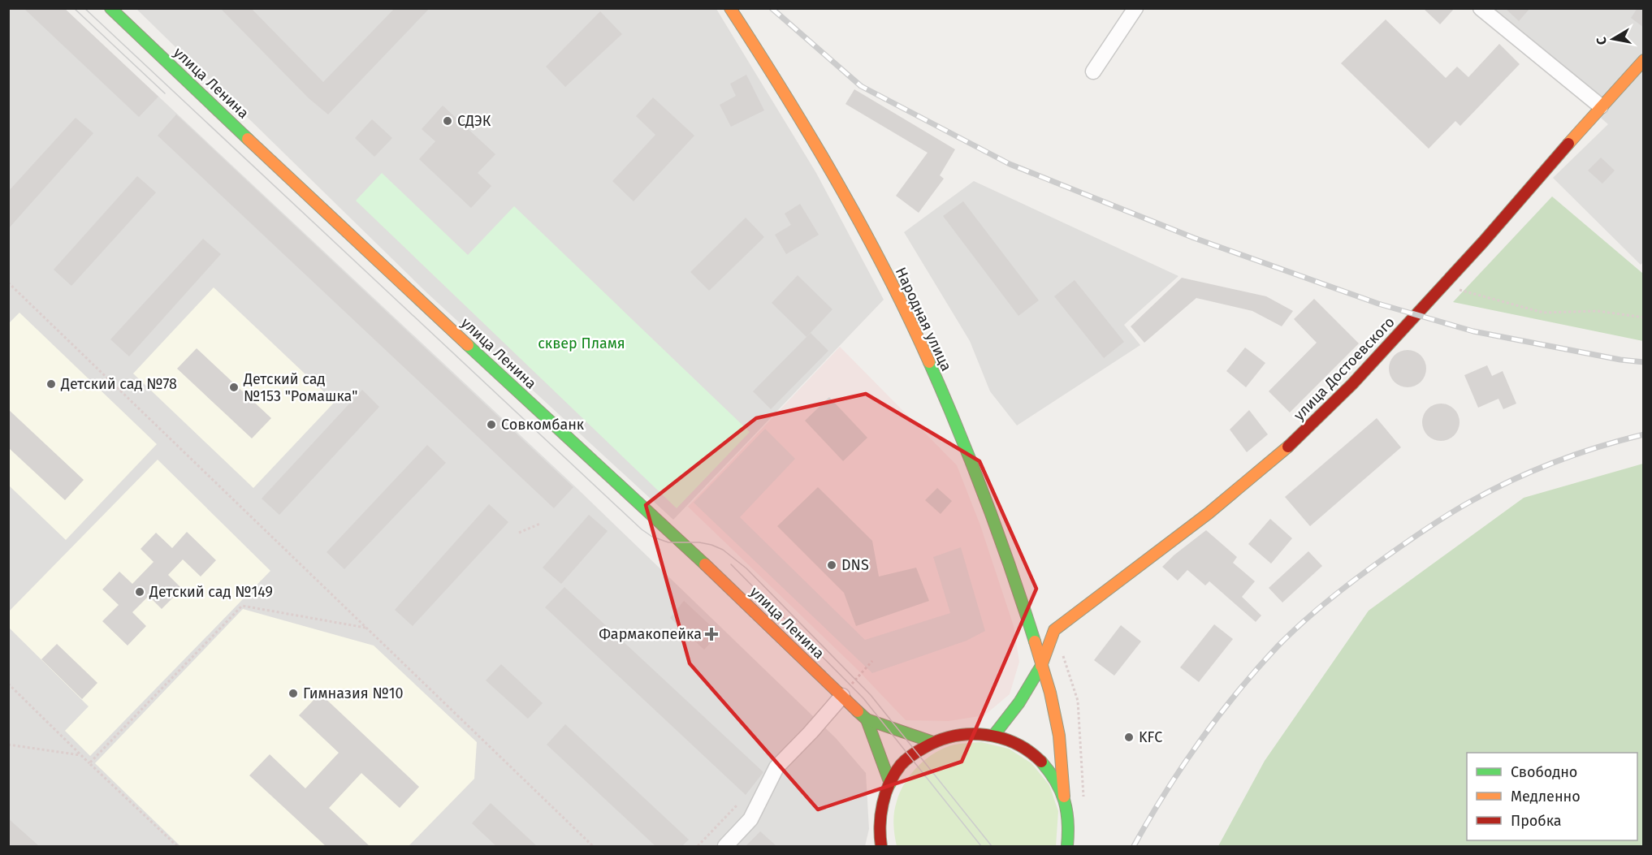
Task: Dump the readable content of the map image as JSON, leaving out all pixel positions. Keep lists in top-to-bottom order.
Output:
{
  "streets": {
    "main road": ["улица Ленина", "Народная улица", "улица Достоевского"]
  },
  "crossings": [
    ["Народная улица", "улица Достоевского"]
  ],
  "parks": ["сквер Пламя"],
  "places": {
    "other": [
      "СДЭК",
      "Детский сад №78",
      "Детский сад №153 \"Ромашка\"",
      "Совкомбанк",
      "DNS",
      "Детский сад №149",
      "Гимназия №10",
      "KFC"
    ],
    "health": ["Фармакопейка"]
  },
  "legend": ["Свободно", "Медленно", "Пробка"],
  "north": "left"
}
